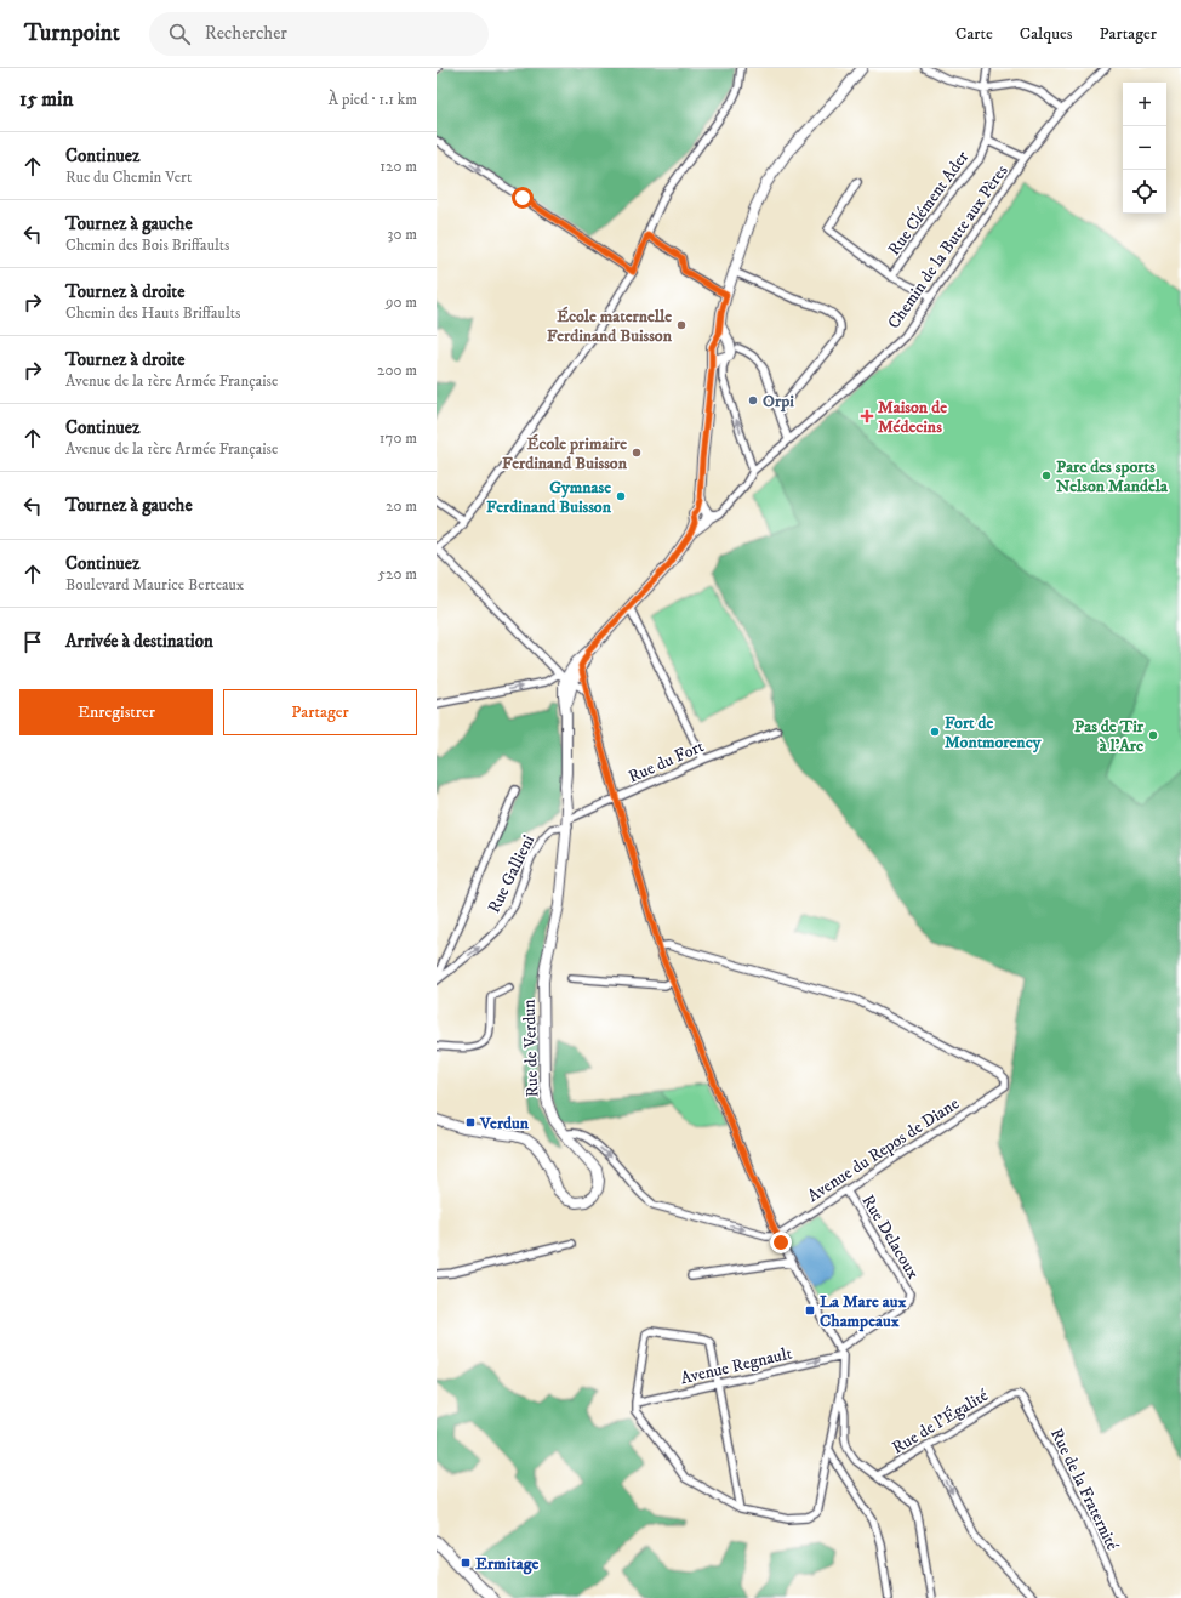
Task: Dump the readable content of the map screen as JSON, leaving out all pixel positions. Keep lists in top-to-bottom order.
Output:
{
  "streets": {
    "main road": ["Rue de Verdun"],
    "street": [
      "Rue Clément Ader",
      "Chemin de la Butte aux Pères",
      "Rue du Fort",
      "Rue Gallieni",
      "Avenue du Repos de Diane",
      "Rue Delacoux",
      "Avenue Regnault",
      "Rue de l'Égalité",
      "Rue de la Fraternité"
    ]
  },
  "crossings": [
    ["Rue du Fort", "Rue Gallieni"],
    ["Rue du Fort", "Rue de Verdun"],
    ["Rue Gallieni", "Rue de Verdun"],
    ["Avenue du Repos de Diane", "Rue Delacoux"],
    ["Rue de l'Égalité", "Rue de la Fraternité"]
  ],
  "one_way": ["Avenue Regnault"],
  "places": {
    "other": [
      "École maternelle Ferdinand Buisson",
      "Orpi",
      "École primaire Ferdinand Buisson",
      "Parc des sports Nelson Mandela",
      "Gymnase Ferdinand Buisson",
      "Fort de Montmorency",
      "Pas de Tir à l'Arc"
    ],
    "health": ["Maison de Médecins"],
    "transit": ["Verdun", "La Mare aux Champeaux", "Ermitage"]
  },
  "page": {
    "header": "Turnpoint",
    "search": "Rechercher",
    "nav": ["Carte", "Calques", "Partager"],
    "heading": ["15 min", "À pied · 1.1 km"],
    "map_buttons": ["+", "−"],
    "list": [
      ["Continuez", "Rue du Chemin Vert", "120 m"],
      ["Tournez à gauche", "Chemin des Bois Briffaults", "30 m"],
      ["Tournez à droite", "Chemin des Hauts Briffaults", "90 m"],
      ["Tournez à droite", "Avenue de la 1ère Armée Française", "200 m"],
      ["Continuez", "Avenue de la 1ère Armée Française", "170 m"],
      ["Tournez à gauche", "20 m"],
      ["Continuez", "Boulevard Maurice Berteaux", "520 m"],
      "Arrivée à destination"
    ],
    "buttons": ["Enregistrer", "Partager"]
  }
}
